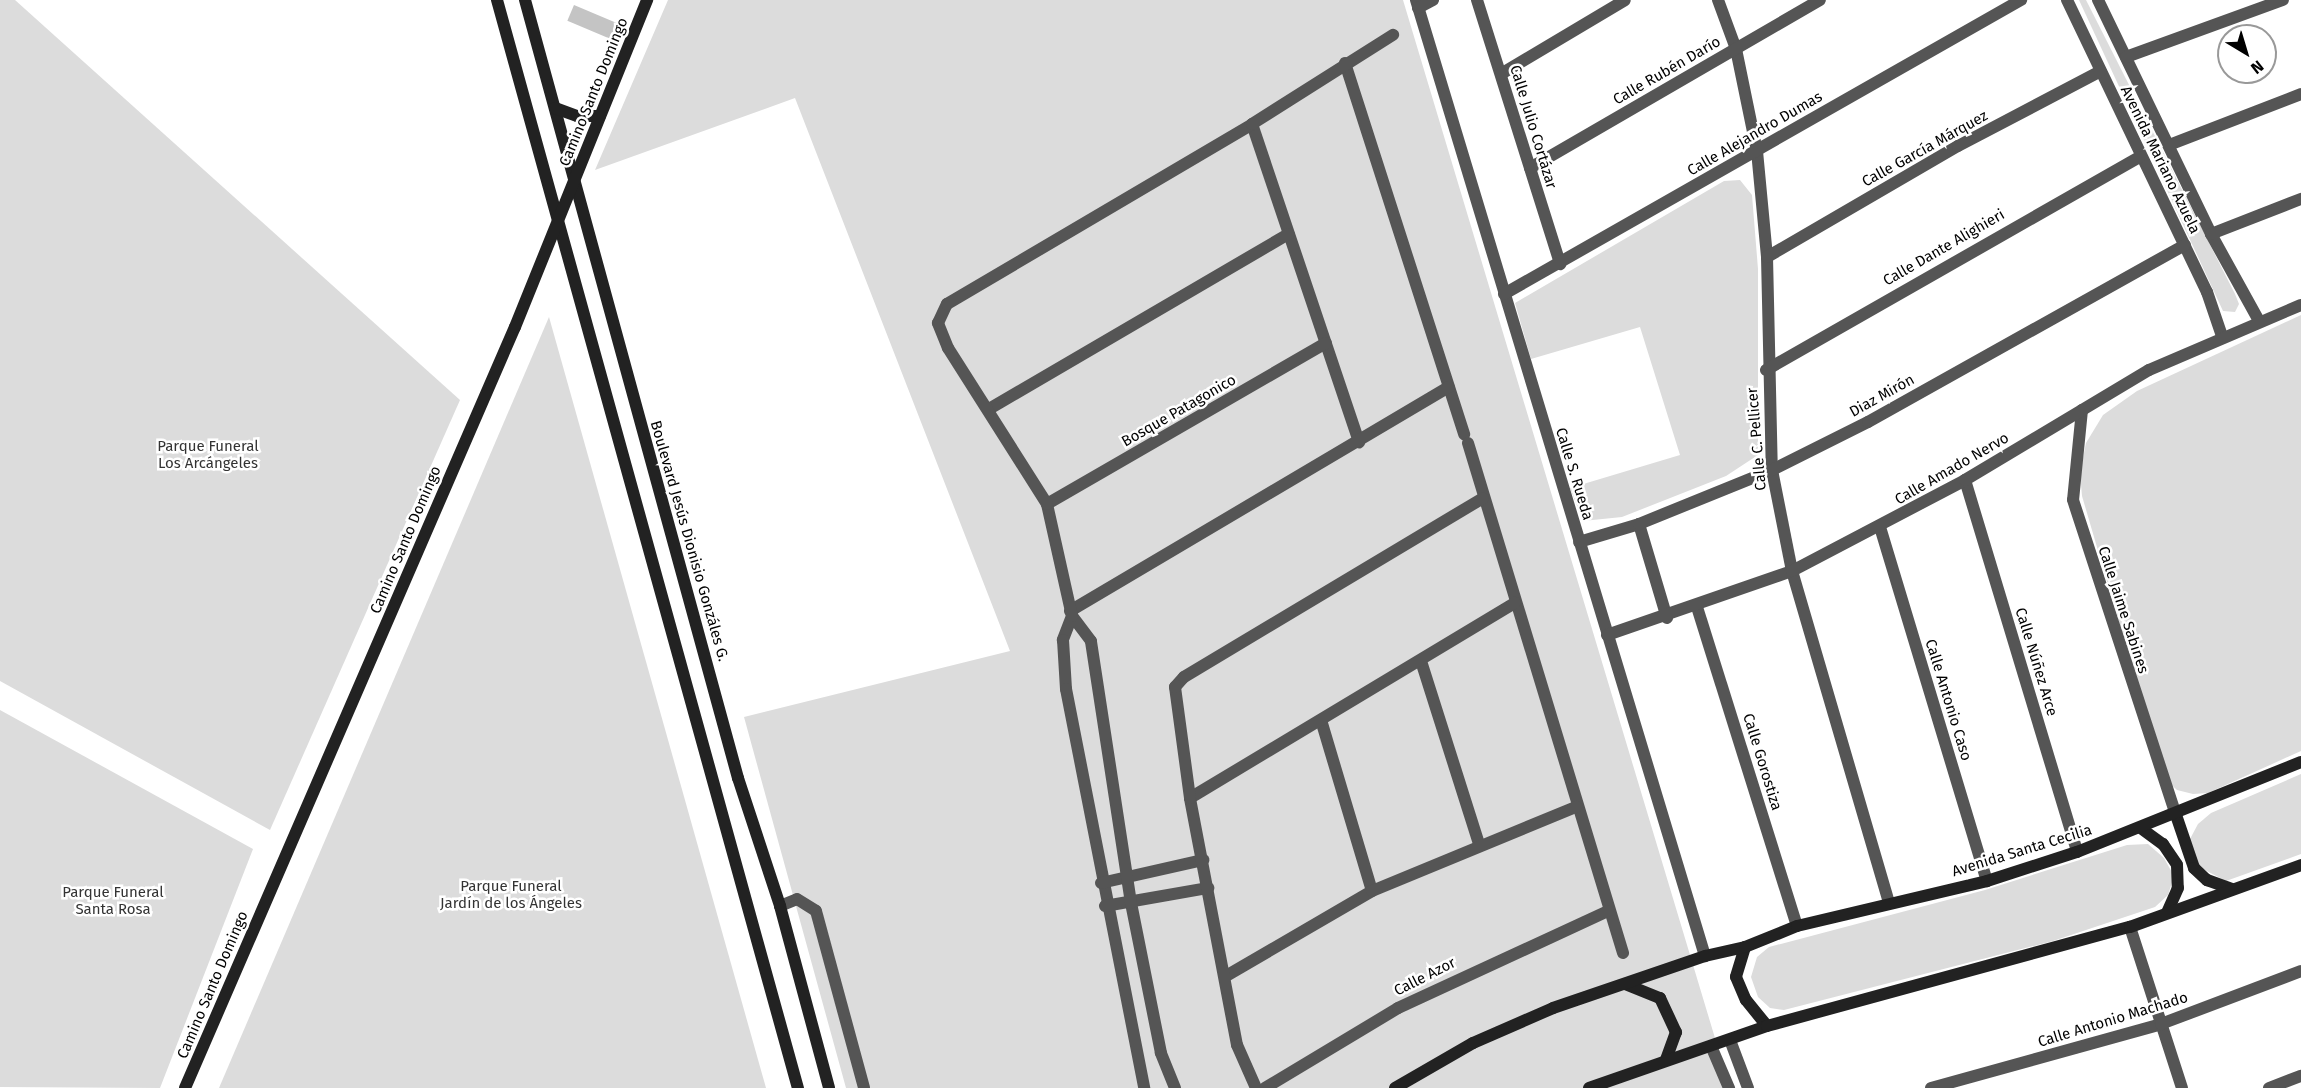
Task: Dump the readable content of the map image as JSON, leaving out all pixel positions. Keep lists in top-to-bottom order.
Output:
{
  "streets": {
    "street": [
      "Calle Rubén Darío",
      "Camino Santo Domingo",
      "Calle Julio Cortázar",
      "Calle Alejandro Dumas",
      "Calle García Márquez",
      "Avenida Mariano Azuela",
      "Calle Dante Alighieri",
      "Diaz Mirón",
      "Bosque Patagonico",
      "Calle C. Pellicer",
      "Calle Amado Nervo",
      "Calle S. Rueda",
      "Boulevard Jesús Dionisio Gonzáles G.",
      "Calle Jaime Sabines",
      "Calle Núñez Arce",
      "Calle Antonio Caso",
      "Calle Gorostiza",
      "Avenida Santa Cecilia",
      "Calle Azor",
      "Calle Antonio Machado"
    ]
  },
  "crossings": [
    ["Calle Rubén Darío", "Calle Julio Cortázar"],
    ["Calle Rubén Darío", "Calle C. Pellicer"],
    ["Camino Santo Domingo", "Boulevard Jesús Dionisio Gonzáles G."],
    ["Calle Julio Cortázar", "Calle Alejandro Dumas"],
    ["Calle Alejandro Dumas", "Calle C. Pellicer"],
    ["Calle Alejandro Dumas", "Calle S. Rueda"],
    ["Calle García Márquez", "Avenida Mariano Azuela"],
    ["Calle García Márquez", "Calle C. Pellicer"],
    ["Avenida Mariano Azuela", "Calle Dante Alighieri"],
    ["Avenida Mariano Azuela", "Diaz Mirón"],
    ["Avenida Mariano Azuela", "Calle Amado Nervo"],
    ["Calle Dante Alighieri", "Calle C. Pellicer"],
    ["Diaz Mirón", "Calle C. Pellicer"],
    ["Diaz Mirón", "Calle S. Rueda"],
    ["Calle C. Pellicer", "Calle Amado Nervo"],
    ["Calle C. Pellicer", "Avenida Santa Cecilia"],
    ["Calle Amado Nervo", "Calle S. Rueda"],
    ["Calle Amado Nervo", "Calle Jaime Sabines"],
    ["Calle Amado Nervo", "Calle Núñez Arce"],
    ["Calle Amado Nervo", "Calle Antonio Caso"],
    ["Calle Amado Nervo", "Calle Gorostiza"],
    ["Calle S. Rueda", "Avenida Santa Cecilia"],
    ["Calle Jaime Sabines", "Avenida Santa Cecilia"],
    ["Calle Núñez Arce", "Avenida Santa Cecilia"],
    ["Calle Antonio Caso", "Avenida Santa Cecilia"],
    ["Calle Gorostiza", "Avenida Santa Cecilia"]
  ],
  "parks": ["Parque Funeral Los Arcángeles", "Parque Funeral Jardín de los Ángeles", "Parque Funeral Santa Rosa"],
  "north": "bottom right"
}
